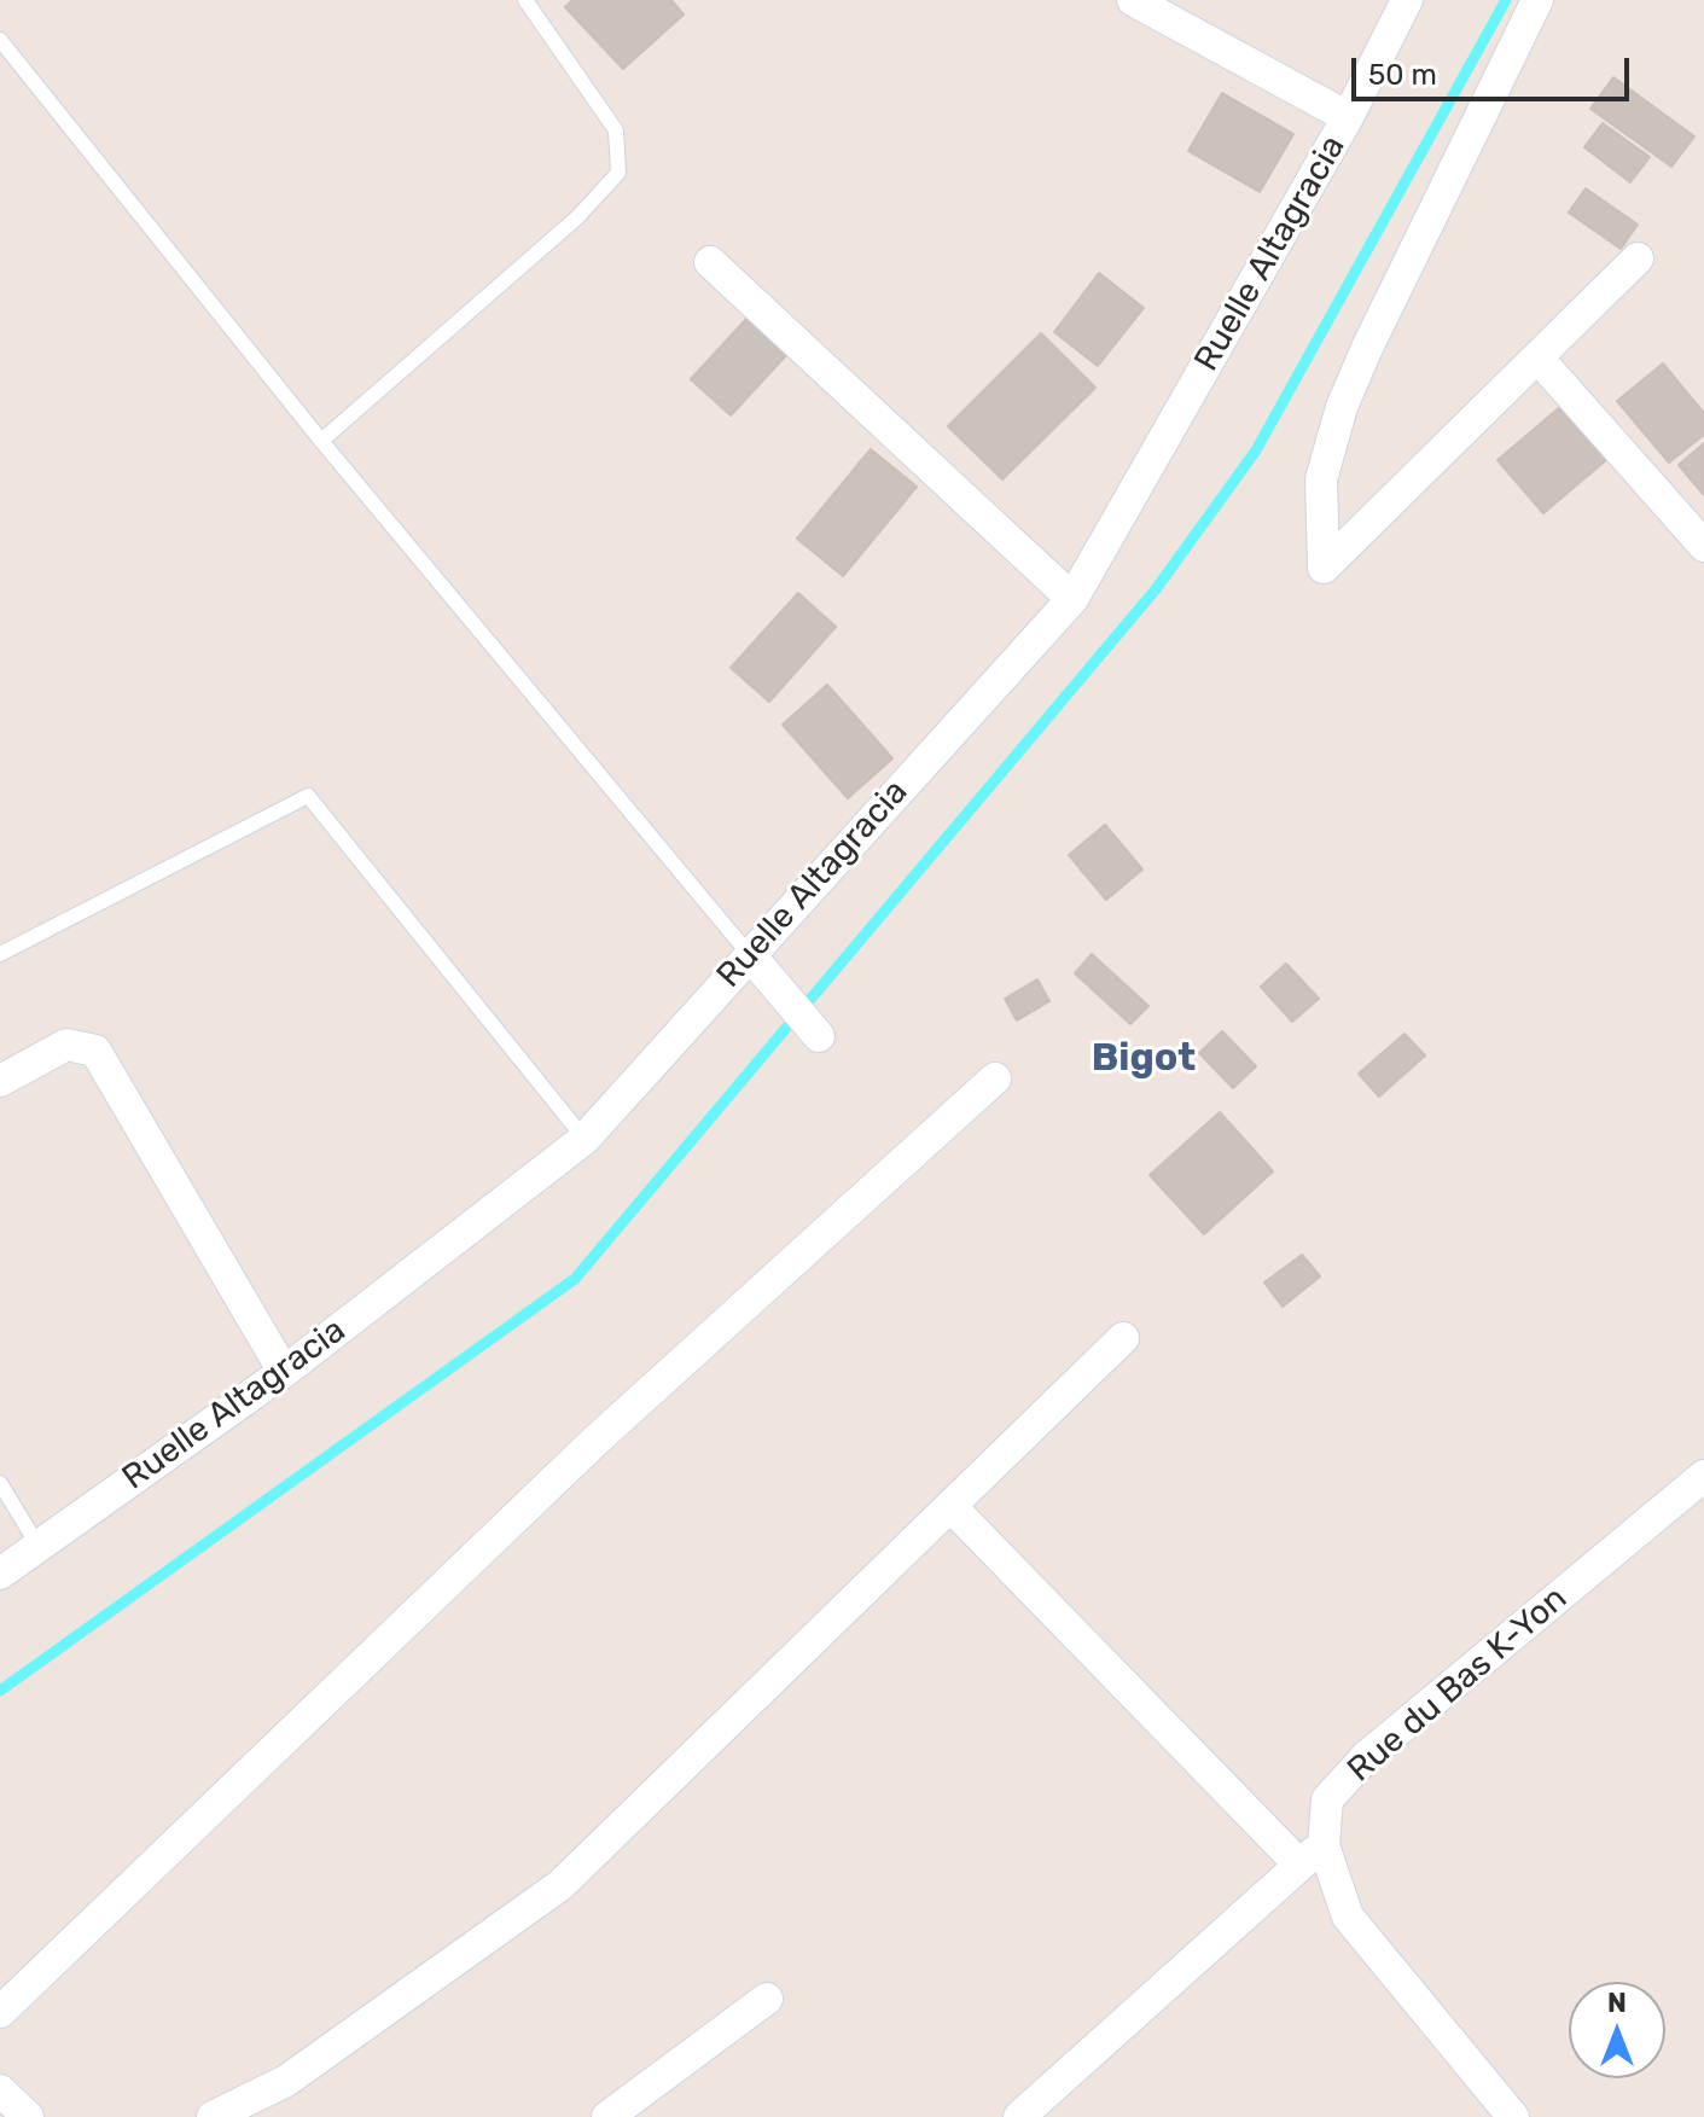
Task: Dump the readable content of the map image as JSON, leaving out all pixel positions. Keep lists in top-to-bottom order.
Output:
{
  "streets": {
    "street": ["Ruelle Altagracia", "Rue du Bas K-Yon"]
  },
  "districts": ["Bigot"],
  "scale_bar": "50 m",
  "north": "top"
}
